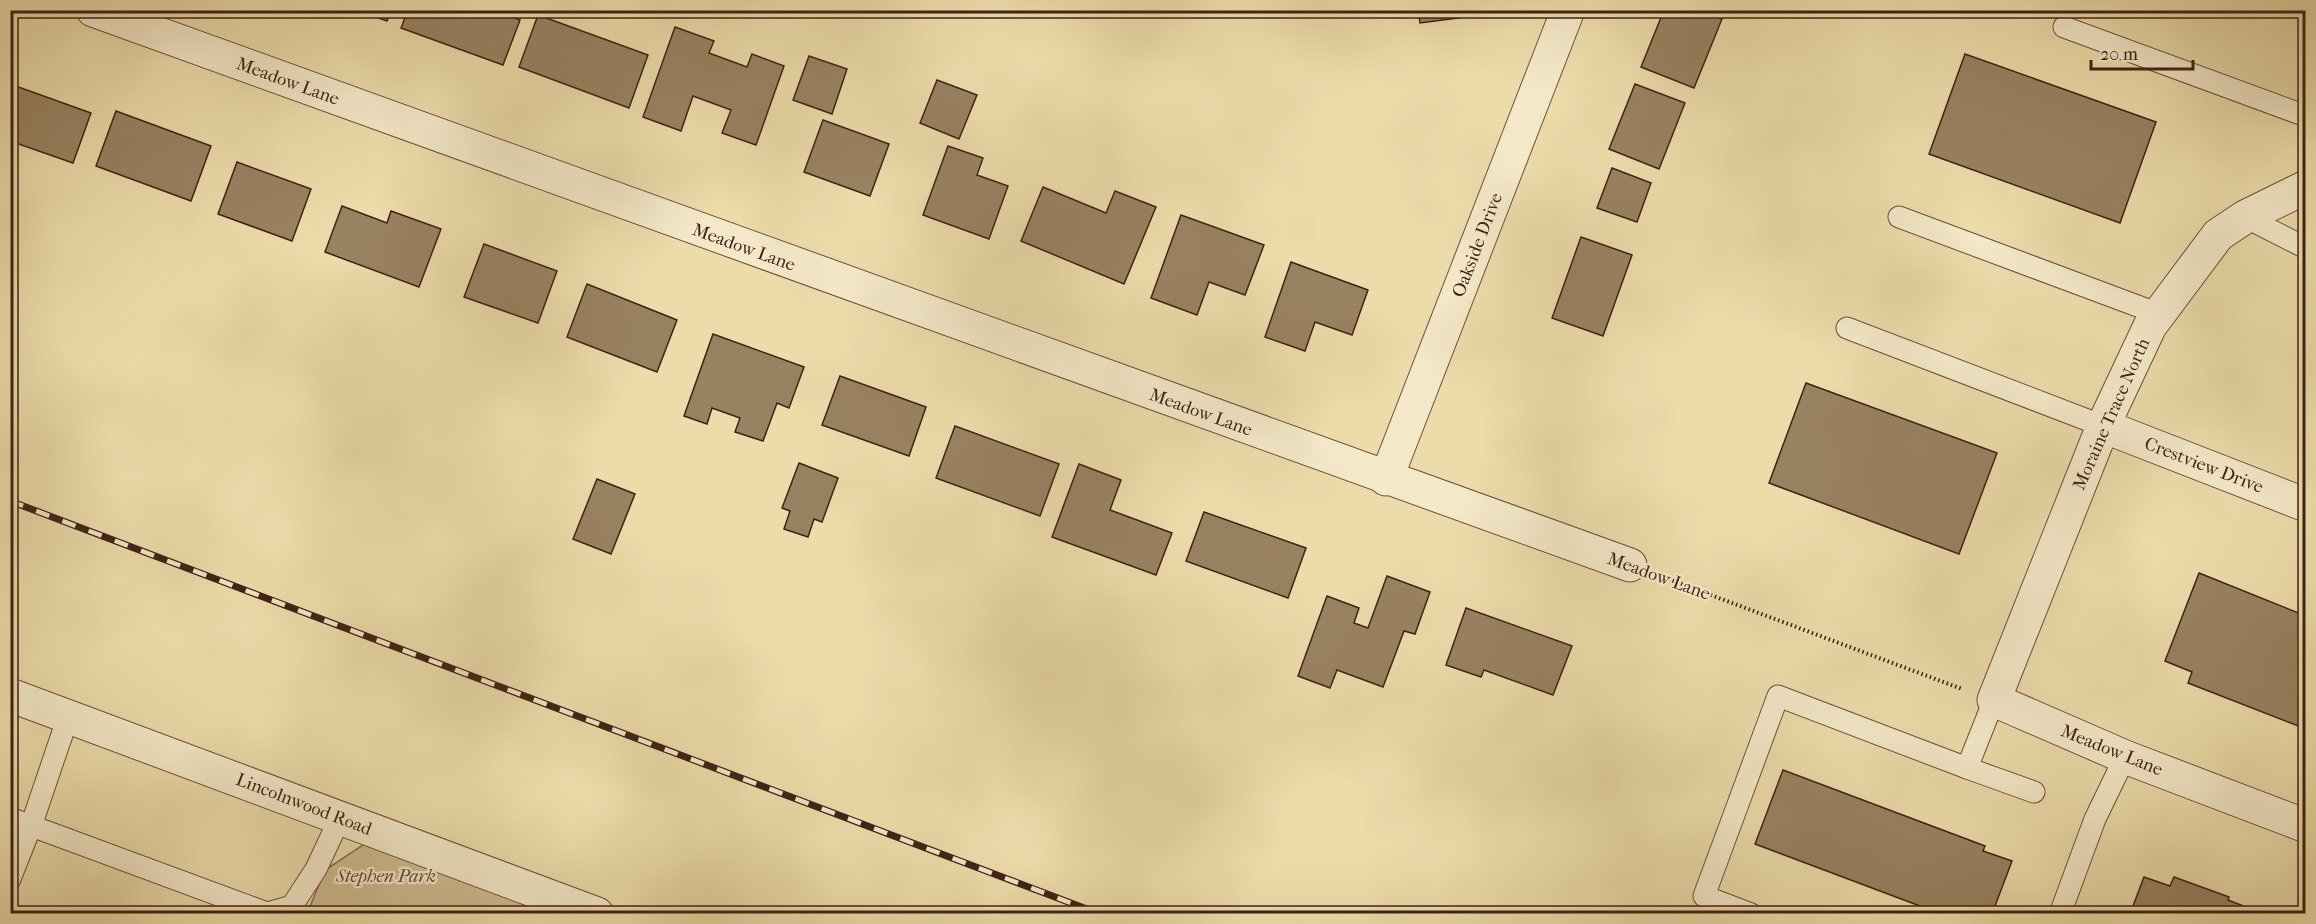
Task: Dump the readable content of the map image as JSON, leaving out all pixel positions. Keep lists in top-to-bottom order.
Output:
{
  "streets": {
    "street": [
      "Meadow Lane",
      "Oakside Drive",
      "Moraine Trace North",
      "Crestview Drive",
      "Lincolnwood Road"
    ]
  },
  "crossings": [
    ["Meadow Lane", "Oakside Drive"],
    ["Meadow Lane", "Moraine Trace North"],
    ["Moraine Trace North", "Crestview Drive"]
  ],
  "parks": ["Stephen Park"],
  "scale_bar": "20 m"
}
